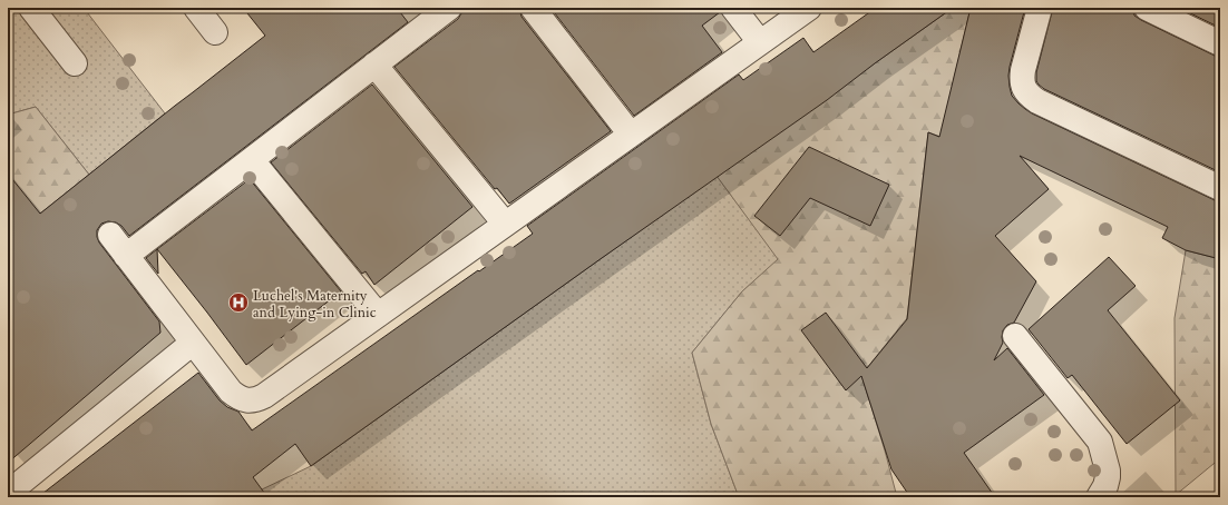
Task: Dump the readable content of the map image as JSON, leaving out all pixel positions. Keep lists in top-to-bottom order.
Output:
{
  "places": {
    "hospital": ["Luchel's Maternity and Lying-in Clinic"]
  }
}
